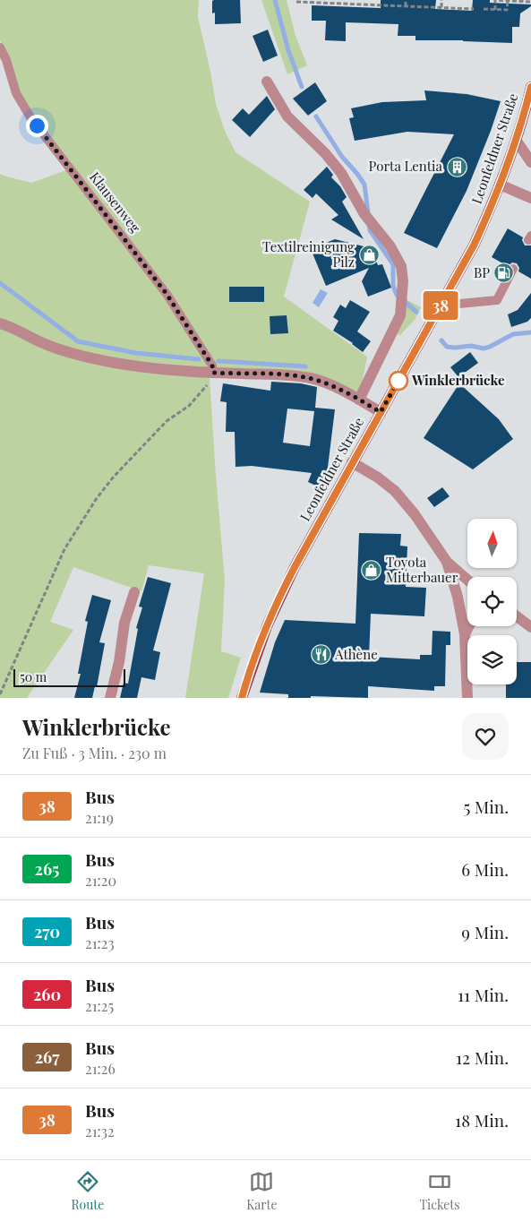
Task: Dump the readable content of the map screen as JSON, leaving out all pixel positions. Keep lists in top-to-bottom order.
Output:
{
  "streets": {
    "main road": ["Leonfeldner Straße"],
    "lane": ["Klausenweg"]
  },
  "places": {
    "building": ["Porta Lentia"],
    "shop": ["Textilreinigung Pilz", "Toyota Mitterbauer"],
    "fuel station": ["BP"],
    "other": ["Winklerbrücke"],
    "restaurant": ["Athène"]
  },
  "lines": ["bus line 38"],
  "scale_bar": "50 m",
  "north": "top",
  "page": {
    "on_map": "38",
    "scale": "50 m",
    "heading": ["Winklerbrücke", "Zu Fuß · 3 Min. · 230 m"],
    "list": [
      {
        "mark": "38",
        "name": "Bus",
        "note": "21:19",
        "value": "5 Min."
      },
      {
        "mark": "265",
        "name": "Bus",
        "note": "21:20",
        "value": "6 Min."
      },
      {
        "mark": "270",
        "name": "Bus",
        "note": "21:23",
        "value": "9 Min."
      },
      {
        "mark": "260",
        "name": "Bus",
        "note": "21:25",
        "value": "11 Min."
      },
      {
        "mark": "267",
        "name": "Bus",
        "note": "21:26",
        "value": "12 Min."
      },
      {
        "mark": "38",
        "name": "Bus",
        "note": "21:32",
        "value": "18 Min."
      }
    ],
    "tabs": ["Route", "Karte", "Tickets"]
  }
}
